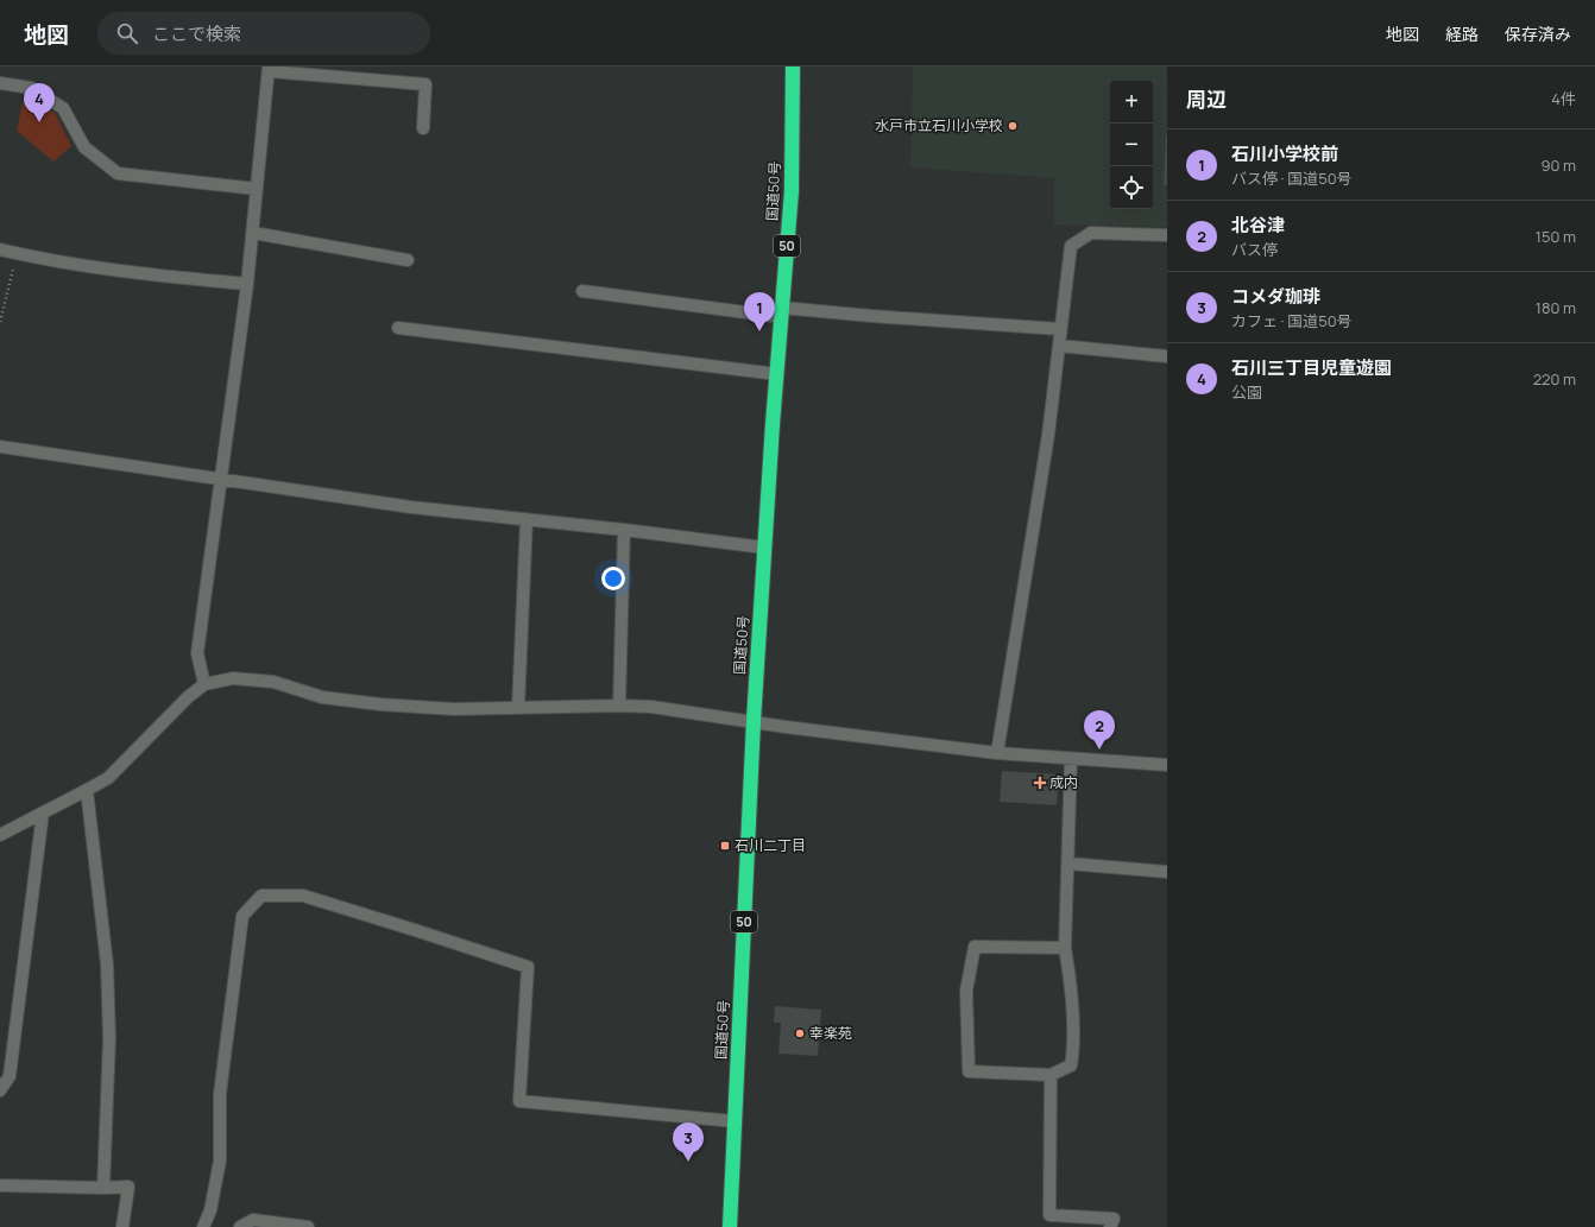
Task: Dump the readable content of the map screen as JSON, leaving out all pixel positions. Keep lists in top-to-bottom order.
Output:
{
  "streets": {
    "highway": ["国道50号", "50"]
  },
  "places": {
    "other": ["水戸市立石川小学校", "幸楽苑"],
    "health": ["成内"],
    "transit": ["石川二丁目"]
  },
  "page": {
    "header": "地図",
    "search": "ここで検索",
    "nav": ["地図", "経路", "保存済み"],
    "heading": ["周辺", "4件"],
    "map_buttons": ["+", "−"],
    "pins": [
      "4",
      "1",
      "2",
      "3"
    ],
    "list": [
      {
        "mark": "1",
        "name": "石川小学校前",
        "note": "バス停 · 国道50号",
        "value": "90 m"
      },
      {
        "mark": "2",
        "name": "北谷津",
        "note": "バス停",
        "value": "150 m"
      },
      {
        "mark": "3",
        "name": "コメダ珈琲",
        "note": "カフェ · 国道50号",
        "value": "180 m"
      },
      {
        "mark": "4",
        "name": "石川三丁目児童遊園",
        "note": "公園",
        "value": "220 m"
      }
    ]
  }
}
